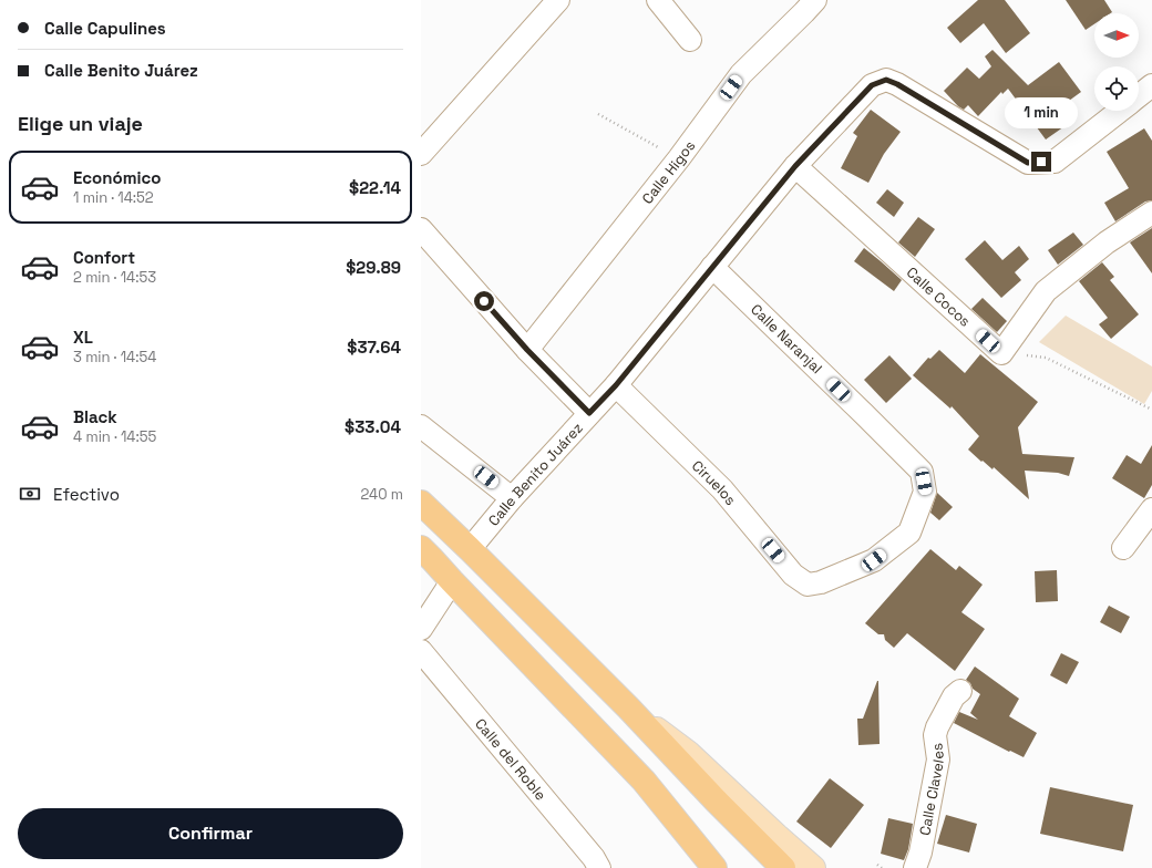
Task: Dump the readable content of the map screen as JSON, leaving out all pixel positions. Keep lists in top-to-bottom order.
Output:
{
  "streets": {
    "street": [
      "Calle Higos",
      "Calle Cocos",
      "Calle Naranjal",
      "Calle Benito Juárez",
      "Ciruelos",
      "Calle del Roble",
      "Calle Claveles"
    ]
  },
  "crossings": [
    ["Calle Cocos", "Calle Benito Juárez"],
    ["Calle Naranjal", "Calle Benito Juárez"],
    ["Calle Naranjal", "Ciruelos"],
    ["Calle Benito Juárez", "Ciruelos"]
  ],
  "north": "right",
  "page": {
    "banner": ["Calle Capulines", "Calle Benito Juárez"],
    "heading": "Elige un viaje",
    "bubble": "1 min",
    "list": [
      {
        "name": "Económico",
        "note": "1 min · 14:52",
        "value": "$22.14"
      },
      {
        "name": "Confort",
        "note": "2 min · 14:53",
        "value": "$29.89"
      },
      {
        "name": "XL",
        "note": "3 min · 14:54",
        "value": "$37.64"
      },
      {
        "name": "Black",
        "note": "4 min · 14:55",
        "value": "$33.04"
      }
    ],
    "pay": ["Efectivo", "240 m"],
    "buttons": "Confirmar"
  }
}
